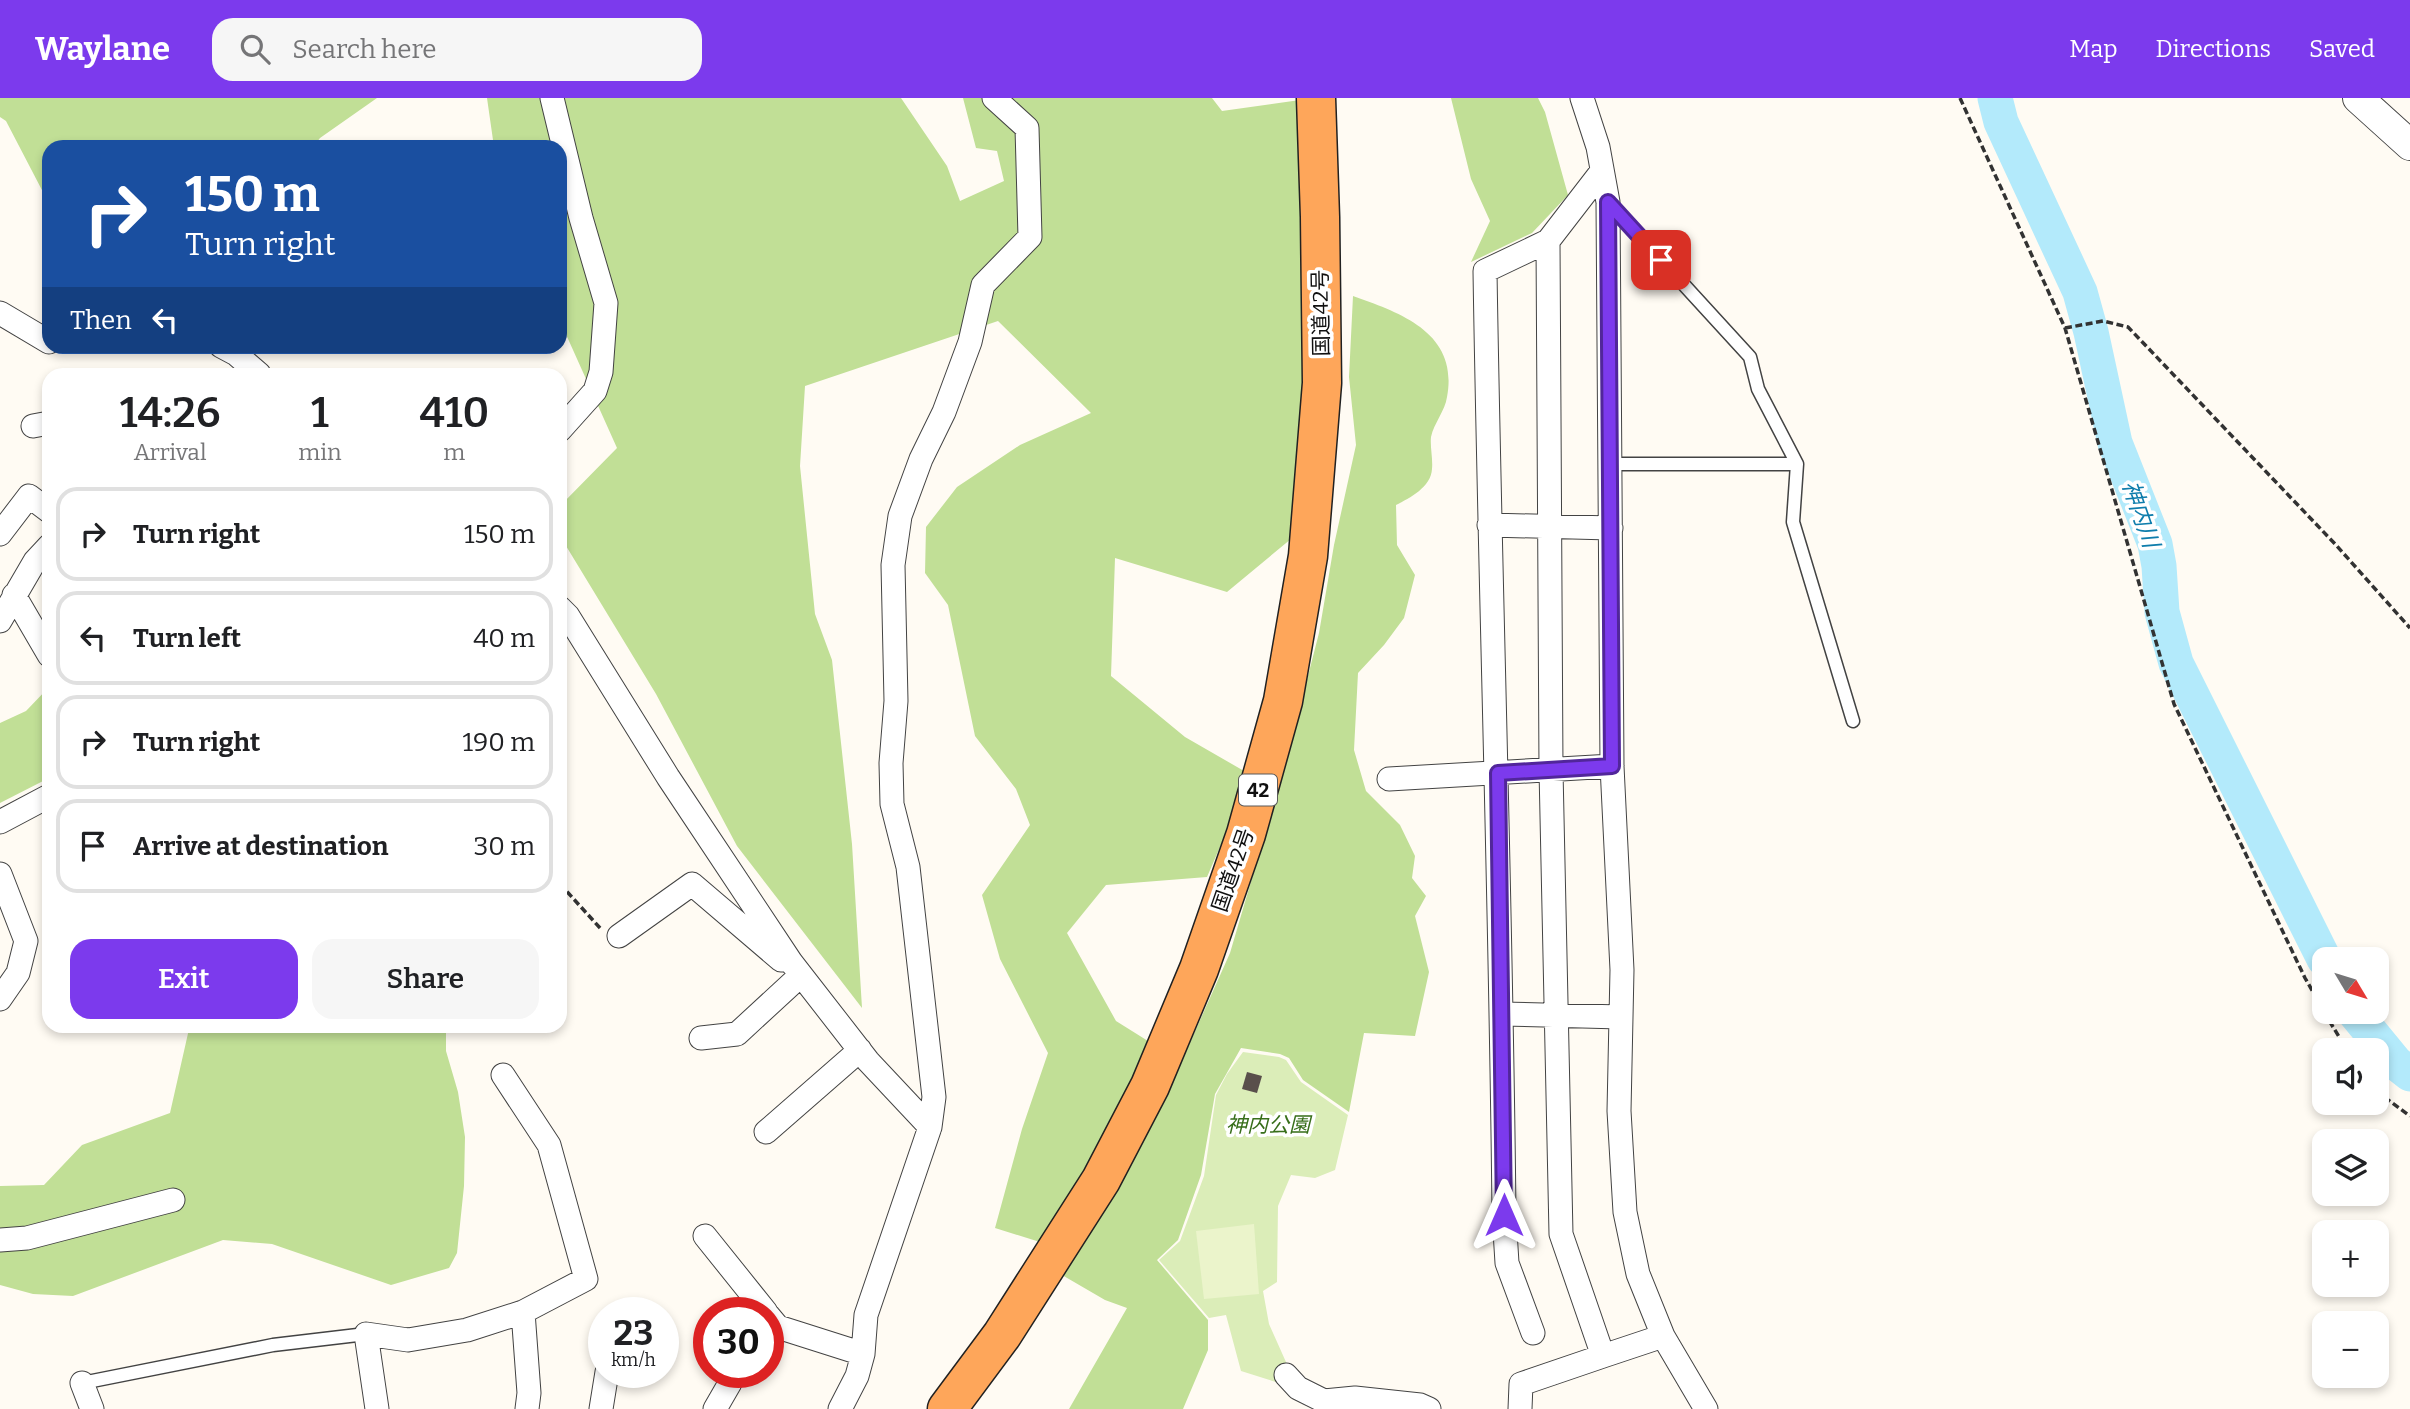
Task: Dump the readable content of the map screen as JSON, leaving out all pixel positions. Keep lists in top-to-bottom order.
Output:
{
  "streets": {
    "highway": ["国道42号", "42"]
  },
  "water": ["神内川"],
  "parks": ["神内公園"],
  "north": "bottom right",
  "page": {
    "header": "Waylane",
    "search": "Search here",
    "nav": ["Map", "Directions", "Saved"],
    "turn": ["150 m", "Turn right"],
    "then": "Then",
    "eta": [
      "14:26",
      "Arrival",
      "1",
      "min",
      "410",
      "m"
    ],
    "list": [
      {
        "name": "Turn right",
        "value": "150 m"
      },
      {
        "name": "Turn left",
        "value": "40 m"
      },
      {
        "name": "Turn right",
        "value": "190 m"
      },
      {
        "name": "Arrive at destination",
        "value": "30 m"
      }
    ],
    "buttons": ["Exit", "Share"],
    "map_buttons": ["+", "−"],
    "speed": "23 km/h",
    "limit": "30"
  }
}
